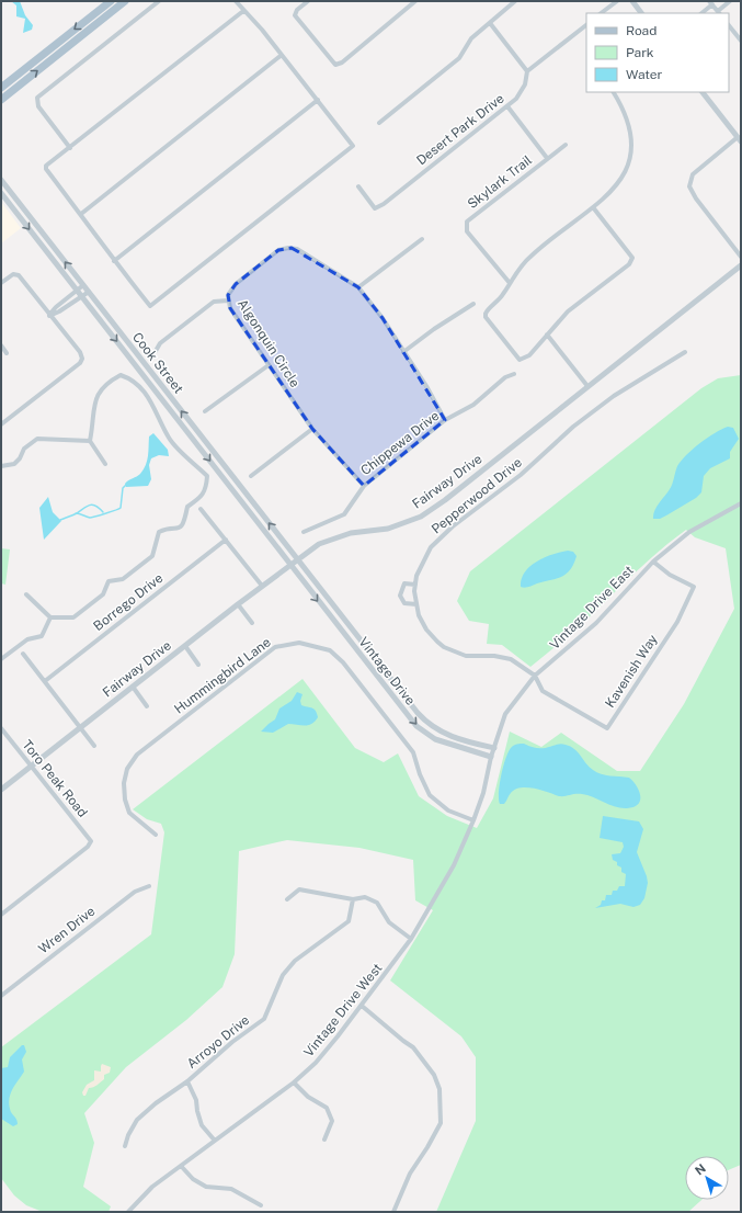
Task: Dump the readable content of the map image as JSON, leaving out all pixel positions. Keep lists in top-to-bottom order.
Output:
{
  "streets": {
    "street": [
      "Desert Park Drive",
      "Skylark Trail",
      "Algonquin Circle",
      "Cook Street",
      "Chippewa Drive",
      "Fairway Drive",
      "Pepperwood Drive",
      "Borrego Drive",
      "Vintage Drive East",
      "Vintage Drive",
      "Kavenish Way",
      "Hummingbird Lane",
      "Toro Peak Road",
      "Wren Drive",
      "Vintage Drive West",
      "Arroyo Drive"
    ]
  },
  "crossings": [
    ["Algonquin Circle", "Chippewa Drive"],
    ["Cook Street", "Fairway Drive"],
    ["Cook Street", "Vintage Drive"],
    ["Fairway Drive", "Vintage Drive"],
    ["Fairway Drive", "Toro Peak Road"],
    ["Pepperwood Drive", "Vintage Drive East"],
    ["Pepperwood Drive", "Kavenish Way"],
    ["Vintage Drive East", "Vintage Drive"],
    ["Vintage Drive East", "Kavenish Way"],
    ["Vintage Drive East", "Vintage Drive West"],
    ["Vintage Drive", "Vintage Drive West"],
    ["Hummingbird Lane", "Vintage Drive West"]
  ],
  "legend": ["Road", "Park", "Water"],
  "north": "top left"
}
